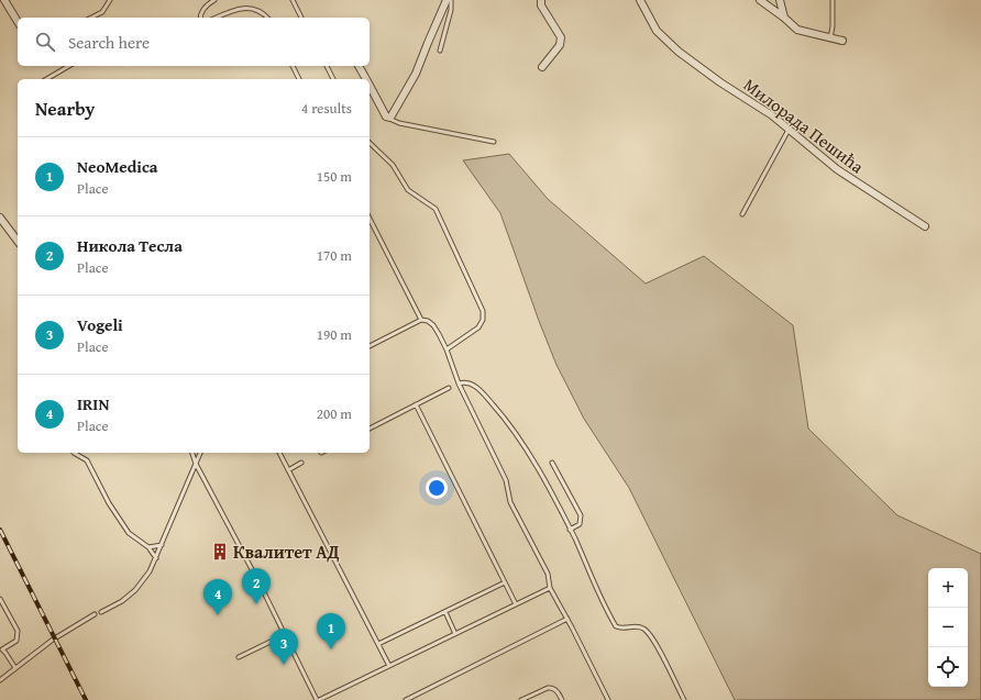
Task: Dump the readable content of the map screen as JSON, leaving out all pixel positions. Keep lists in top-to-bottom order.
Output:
{
  "streets": {
    "street": ["Милорада Пешића"]
  },
  "places": {
    "building": ["Квалитет АД"]
  },
  "page": {
    "search": "Search here",
    "heading": ["Nearby", "4 results"],
    "list": [
      {
        "mark": "1",
        "name": "NeoMedica",
        "note": "Place",
        "value": "150 m"
      },
      {
        "mark": "2",
        "name": "Никола Тесла",
        "note": "Place",
        "value": "170 m"
      },
      {
        "mark": "3",
        "name": "Vogeli",
        "note": "Place",
        "value": "190 m"
      },
      {
        "mark": "4",
        "name": "IRIN",
        "note": "Place",
        "value": "200 m"
      }
    ],
    "map_buttons": ["+", "−"],
    "pins": [
      "2",
      "4",
      "1",
      "3"
    ]
  }
}
